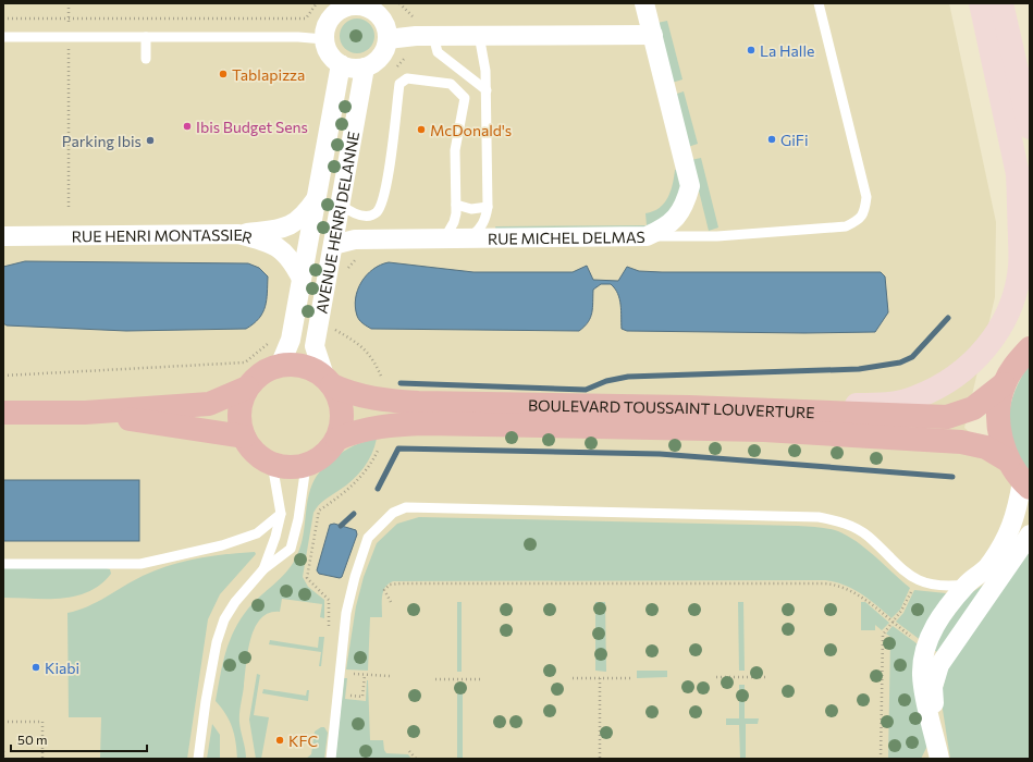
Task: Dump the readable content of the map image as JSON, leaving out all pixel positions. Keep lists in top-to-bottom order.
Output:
{
  "streets": {
    "main road": ["BOULEVARD TOUSSAINT LOUVERTURE"],
    "street": ["AVENUE HENRI DELANNE", "RUE MICHEL DELMAS", "RUE HENRI MONTASSIER"]
  },
  "crossings": [
    ["AVENUE HENRI DELANNE", "RUE MICHEL DELMAS"],
    ["AVENUE HENRI DELANNE", "RUE HENRI MONTASSIER"],
    ["AVENUE HENRI DELANNE", "BOULEVARD TOUSSAINT LOUVERTURE"]
  ],
  "places": [
    "La Halle",
    "Tablapizza",
    "Ibis Budget Sens",
    "McDonald's",
    "GiFi",
    "Parking Ibis",
    "Kiabi",
    "KFC"
  ],
  "scale_bar": "50 m"
}
